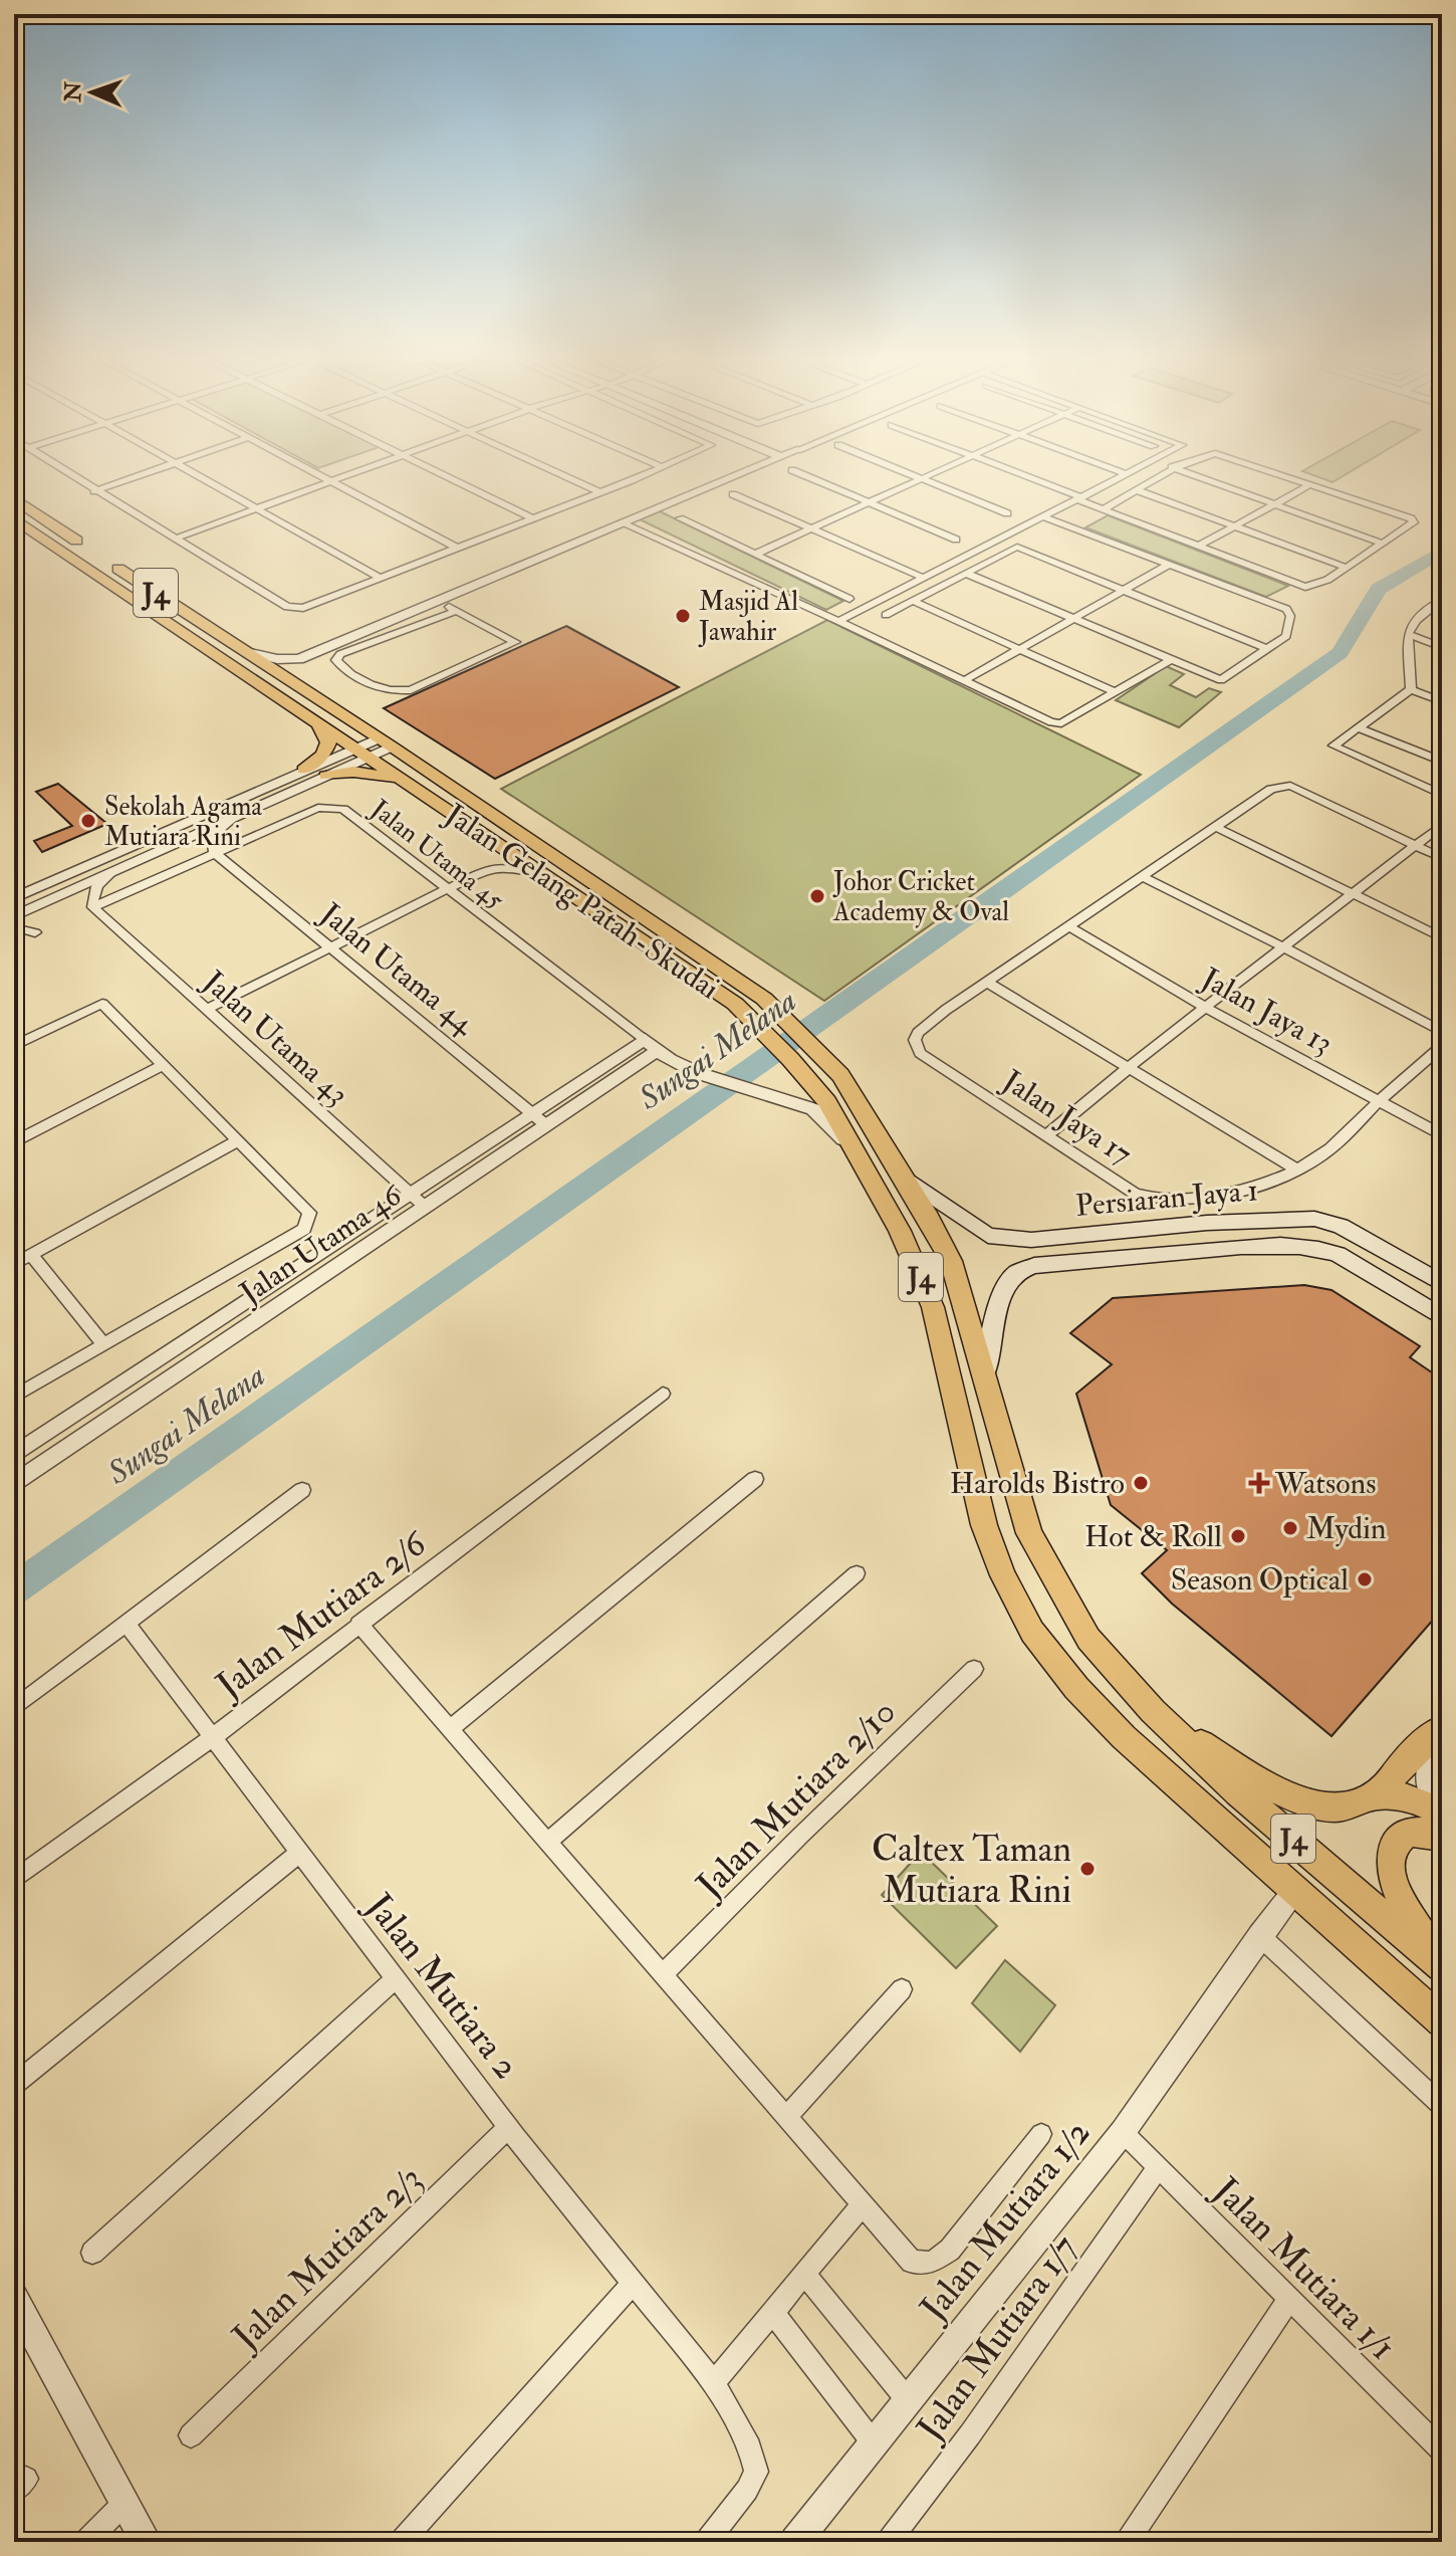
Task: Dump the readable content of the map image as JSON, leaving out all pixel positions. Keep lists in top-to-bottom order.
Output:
{
  "streets": {
    "main road": ["J4", "Jalan Gelang Patah-Skudai", "Persiaran Jaya 1"],
    "street": [
      "Jalan Utama 45",
      "Jalan Utama 44",
      "Jalan Jaya 13",
      "Jalan Utama 43",
      "Jalan Jaya 17",
      "Jalan Utama 46",
      "Jalan Mutiara 2/6",
      "Jalan Mutiara 2/10",
      "Jalan Mutiara 2",
      "Jalan Mutiara 1/2",
      "Jalan Mutiara 2/3",
      "Jalan Mutiara 1/1",
      "Jalan Mutiara 1/7"
    ]
  },
  "crossings": [
    ["Jalan Utama 45", "Jalan Utama 44"],
    ["Jalan Utama 45", "Jalan Utama 43"],
    ["Jalan Utama 45", "Jalan Utama 46"],
    ["Jalan Gelang Patah-Skudai", "Persiaran Jaya 1"],
    ["Jalan Gelang Patah-Skudai", "Jalan Mutiara 1/2"],
    ["Jalan Utama 44", "Jalan Utama 46"],
    ["Jalan Jaya 13", "Jalan Jaya 17"],
    ["Jalan Utama 43", "Jalan Utama 46"],
    ["Jalan Mutiara 2/6", "Jalan Mutiara 2"],
    ["Jalan Mutiara 2", "Jalan Mutiara 2/3"],
    ["Jalan Mutiara 1/2", "Jalan Mutiara 1/1"],
    ["Jalan Mutiara 1/1", "Jalan Mutiara 1/7"]
  ],
  "water": ["Sungai Melana"],
  "places": {
    "other": [
      "Masjid Al Jawahir",
      "Sekolah Agama Mutiara Rini",
      "Johor Cricket Academy & Oval",
      "Harolds Bistro",
      "Mydin",
      "Hot & Roll",
      "Season Optical",
      "Caltex Taman Mutiara Rini"
    ],
    "health": ["Watsons"]
  },
  "north": "left"
}
